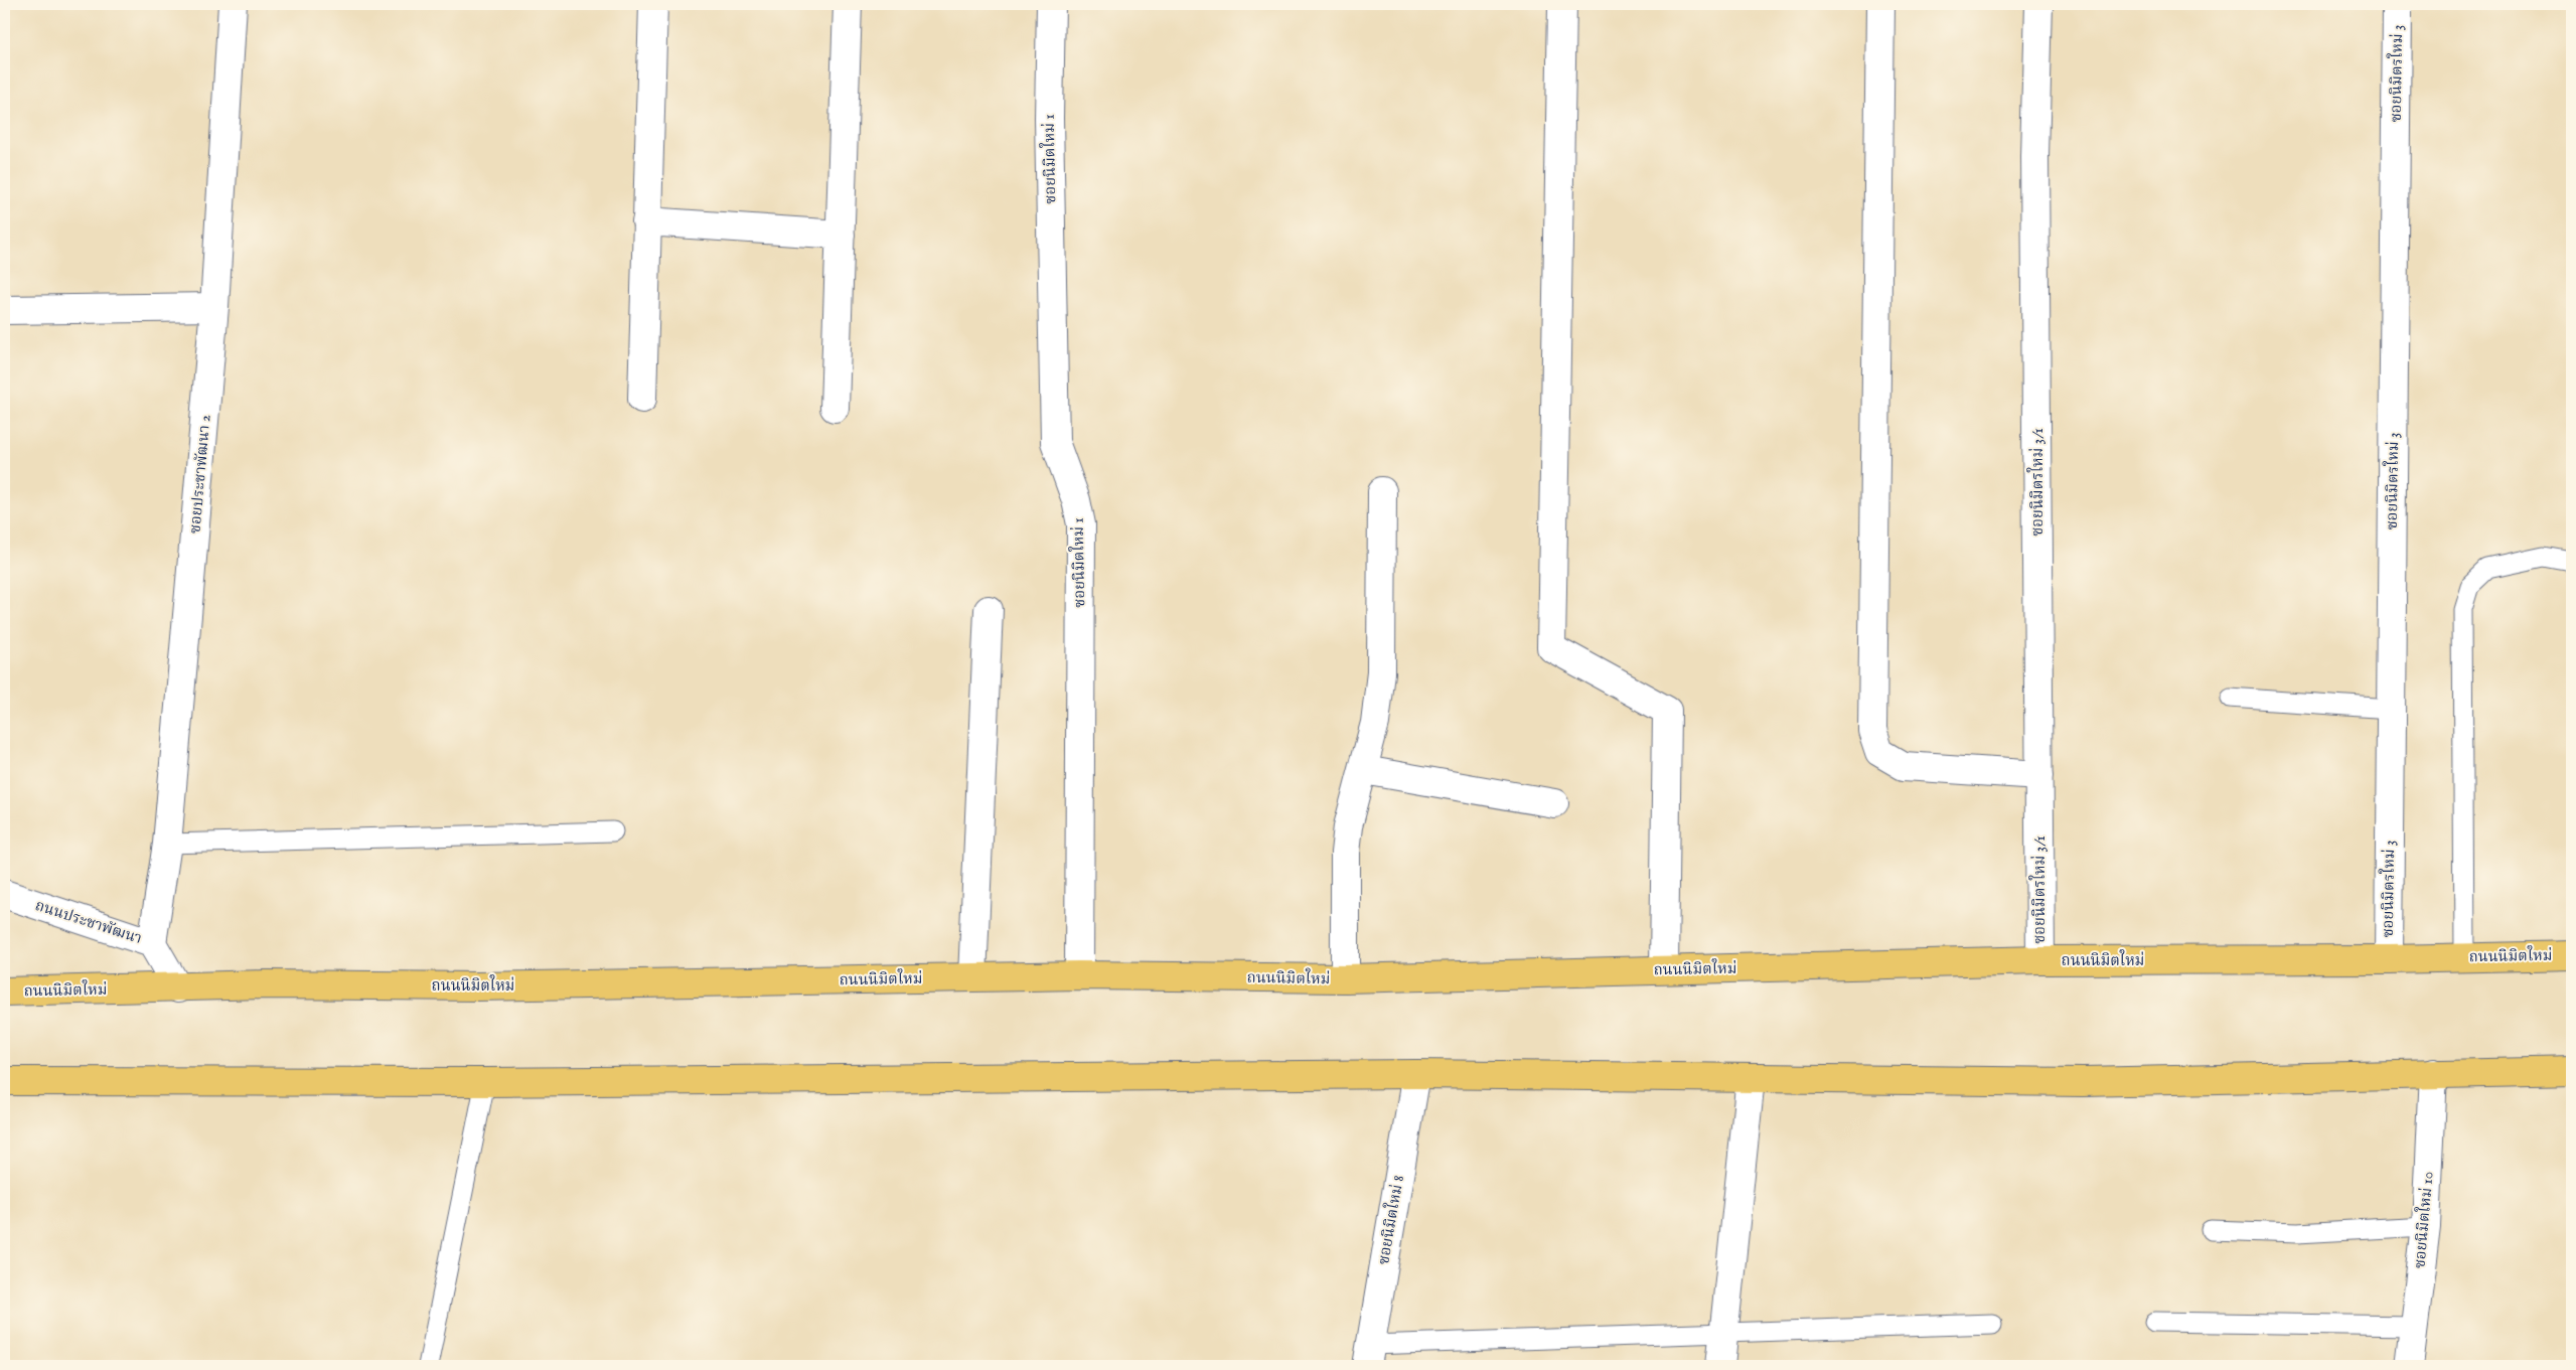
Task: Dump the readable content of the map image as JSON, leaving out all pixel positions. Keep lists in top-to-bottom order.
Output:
{
  "streets": {
    "main road": ["ถนนนิมิตใหม่"],
    "street": [
      "ซอยนิมิตรใหม่ 3",
      "ซอยนิมิตใหม่ 1",
      "ซอยประชาพัฒนา 2",
      "ซอยนิมิตรใหม่ 3/1",
      "ถนนประชาพัฒนา",
      "ซอยนิมิตใหม่ 8",
      "ซอยนิมิตใหม่ 10"
    ]
  },
  "crossings": [
    ["ซอยนิมิตรใหม่ 3", "ถนนนิมิตใหม่"],
    ["ซอยนิมิตใหม่ 1", "ถนนนิมิตใหม่"],
    ["ซอยประชาพัฒนา 2", "ถนนประชาพัฒนา"],
    ["ซอยนิมิตรใหม่ 3/1", "ถนนนิมิตใหม่"],
    ["ถนนประชาพัฒนา", "ถนนนิมิตใหม่"]
  ]
}
